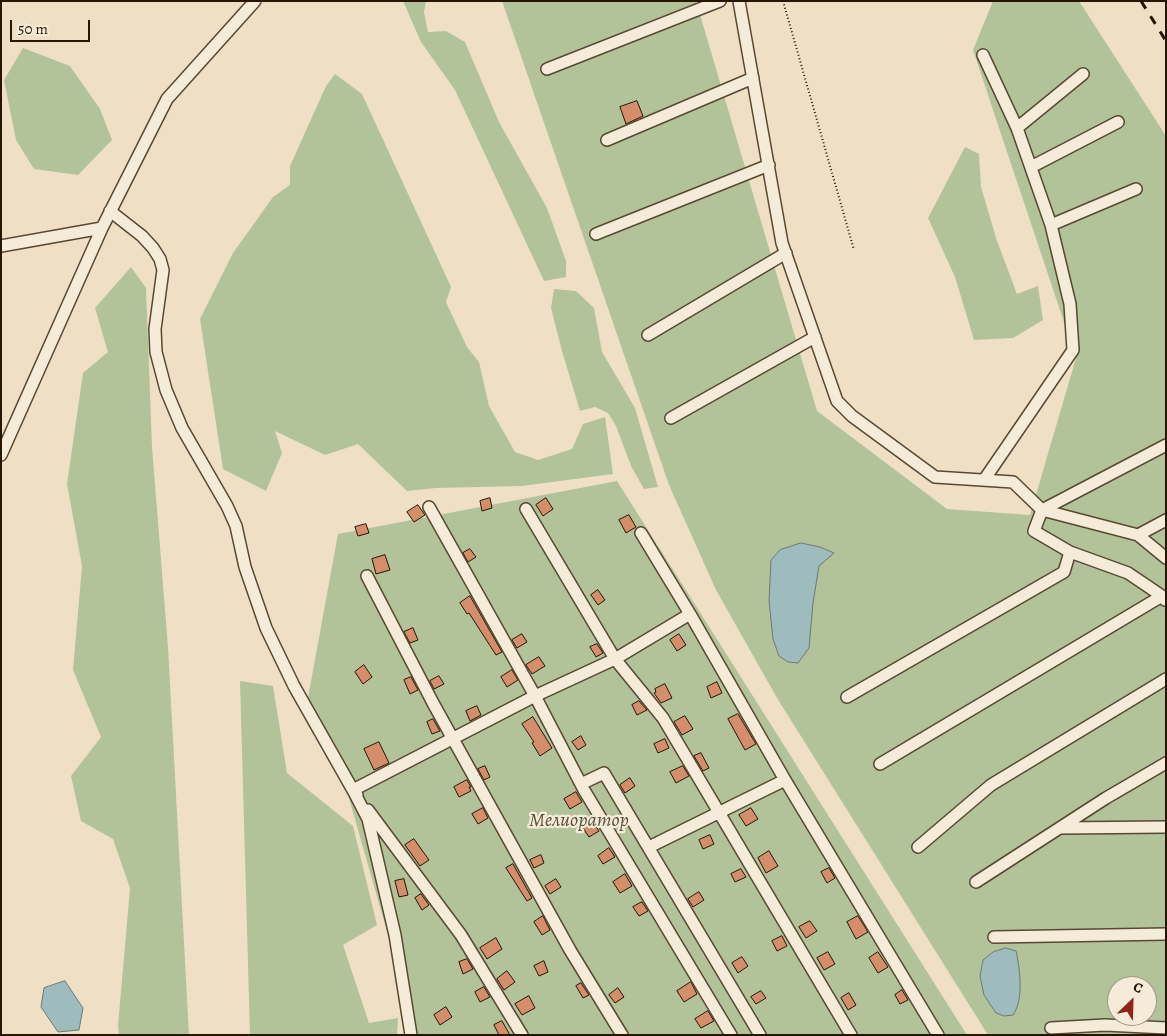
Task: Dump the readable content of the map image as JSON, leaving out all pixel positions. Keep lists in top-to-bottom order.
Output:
{
  "parks": ["Мелиоратор"],
  "scale_bar": "50 m",
  "north": "top right"
}
